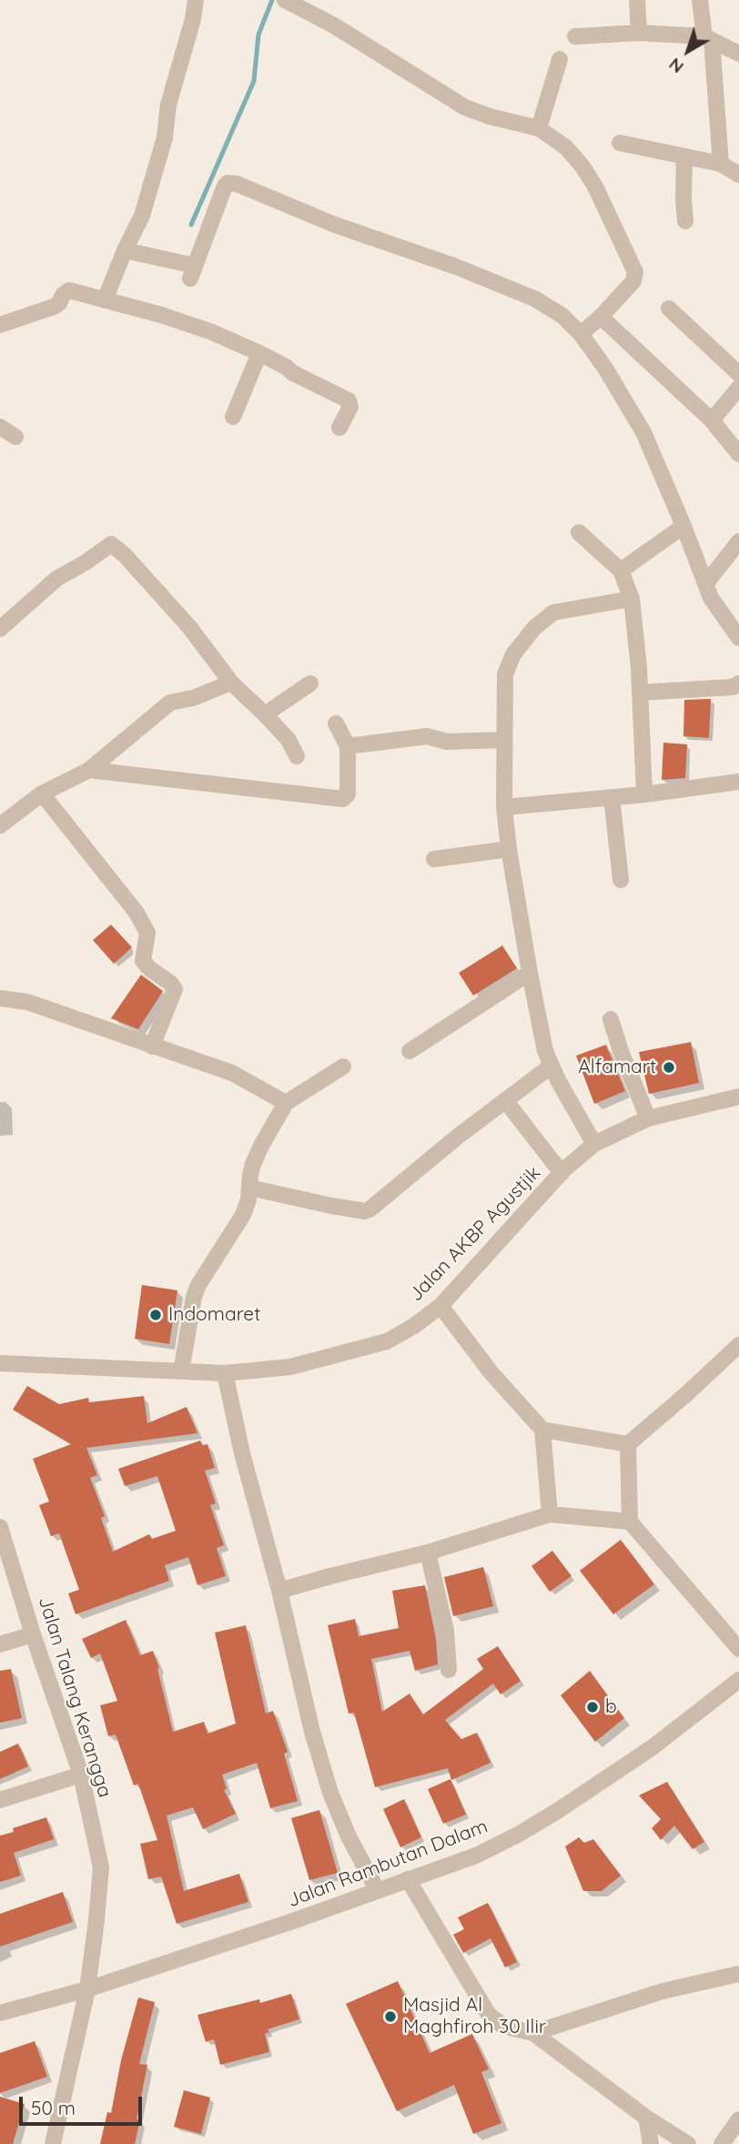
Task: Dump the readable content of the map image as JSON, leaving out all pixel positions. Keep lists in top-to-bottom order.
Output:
{
  "streets": {
    "street": ["Jalan AKBP Agustjik", "Jalan Talang Kerangga", "Jalan Rambutan Dalam"]
  },
  "crossings": [
    ["Jalan Talang Kerangga", "Jalan Rambutan Dalam"]
  ],
  "places": [
    "Alfamart",
    "Indomaret",
    "b",
    "Masjid Al Maghfiroh 30 Ilir"
  ],
  "scale_bar": "50 m",
  "north": "bottom left"
}
